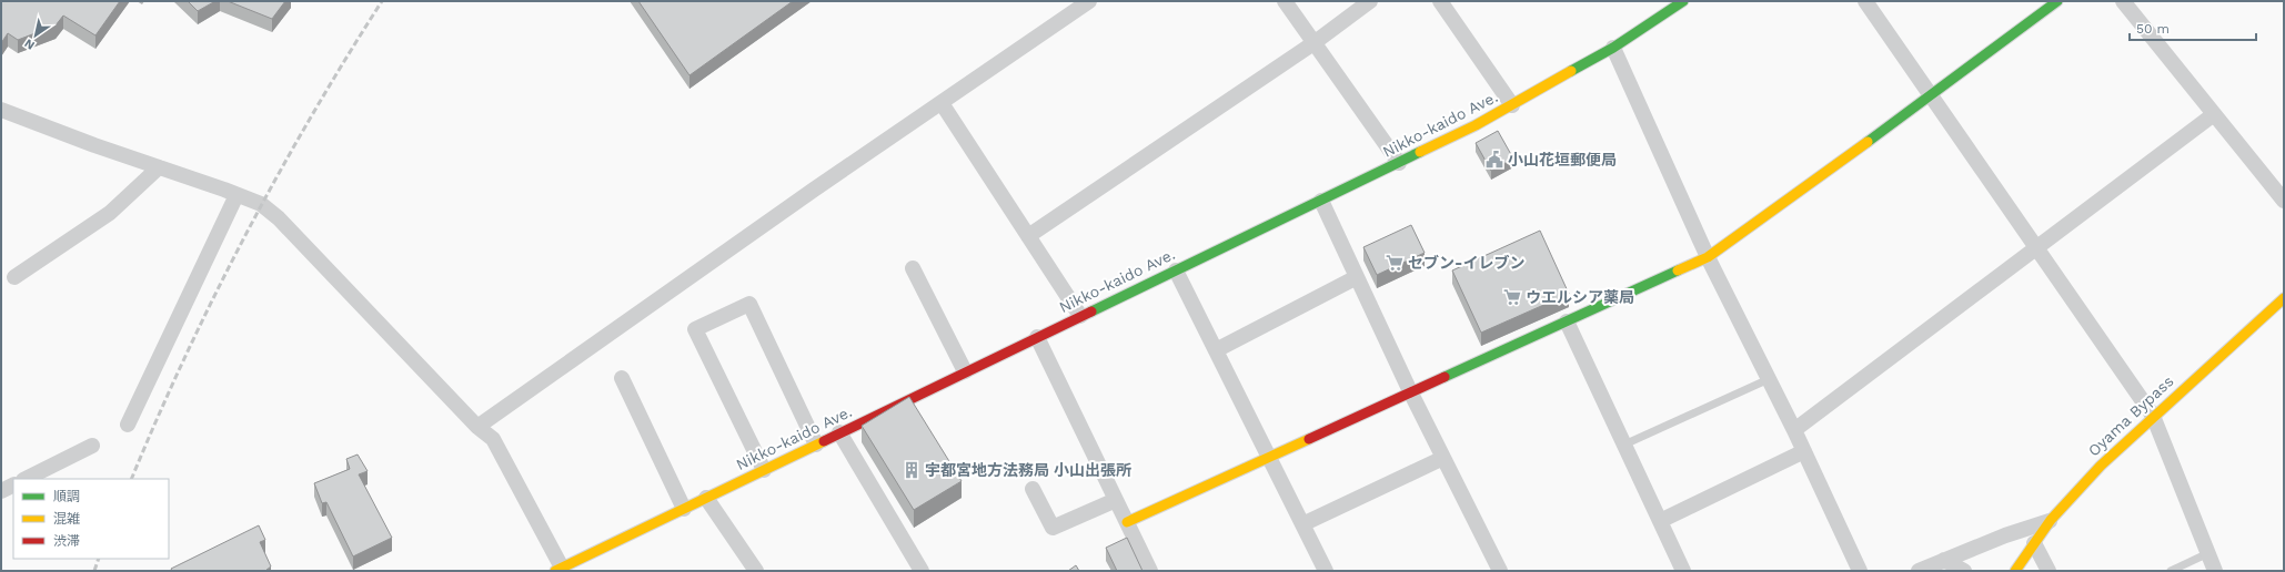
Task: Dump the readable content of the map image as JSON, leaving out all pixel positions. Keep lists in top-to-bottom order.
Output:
{
  "streets": {
    "main road": ["Nikko-kaido Ave.", "Oyama Bypass"]
  },
  "places": {
    "public building": ["小山花垣郵便局"],
    "supermarket": ["セブン-イレブン", "ウエルシア薬局"],
    "building": ["宇都宮地方法務局 小山出張所"]
  },
  "legend": ["順調", "混雑", "渋滞"],
  "scale_bar": "50 m",
  "north": "bottom left"
}
